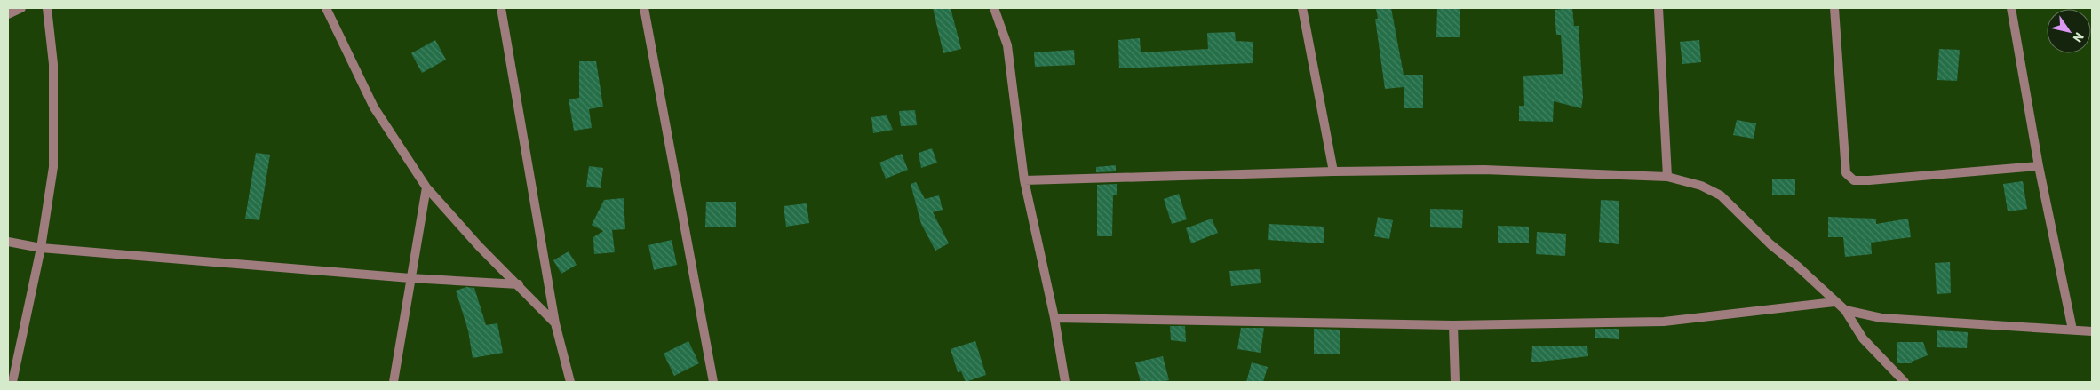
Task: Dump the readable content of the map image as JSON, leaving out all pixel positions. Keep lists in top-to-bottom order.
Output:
{
  "north": "bottom right"
}
